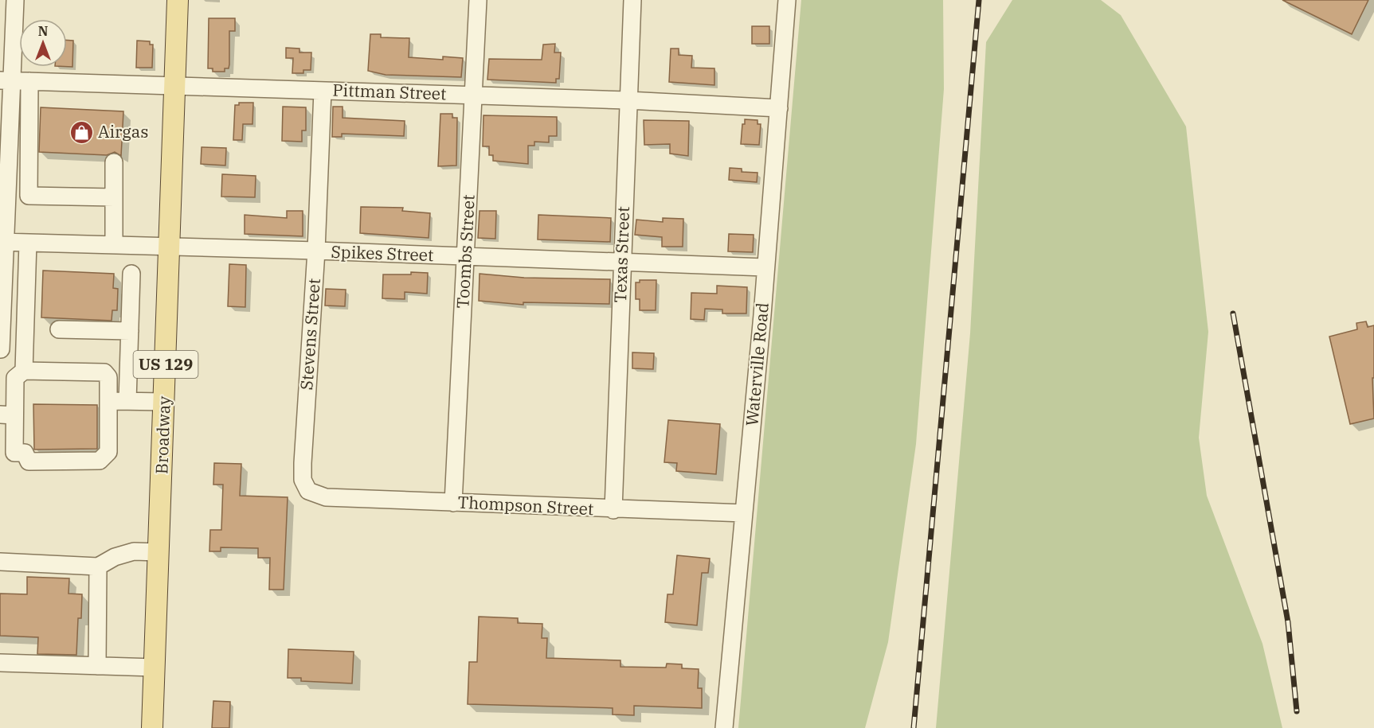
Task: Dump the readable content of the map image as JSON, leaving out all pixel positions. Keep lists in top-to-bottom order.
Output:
{
  "streets": {
    "main road": ["US 129", "Broadway"],
    "street": [
      "Pittman Street",
      "Toombs Street",
      "Spikes Street",
      "Texas Street",
      "Stevens Street",
      "Waterville Road",
      "Thompson Street"
    ]
  },
  "crossings": [
    ["Pittman Street", "Toombs Street"],
    ["Pittman Street", "Texas Street"],
    ["Pittman Street", "Stevens Street"],
    ["Pittman Street", "Waterville Road"],
    ["Pittman Street", "Broadway"],
    ["Toombs Street", "Spikes Street"],
    ["Toombs Street", "Thompson Street"],
    ["Spikes Street", "Texas Street"],
    ["Spikes Street", "Stevens Street"],
    ["Spikes Street", "Waterville Road"],
    ["Spikes Street", "Broadway"],
    ["Texas Street", "Thompson Street"],
    ["Stevens Street", "Thompson Street"],
    ["Waterville Road", "Thompson Street"]
  ],
  "places": {
    "shop": ["Airgas"]
  },
  "north": "top"
}
